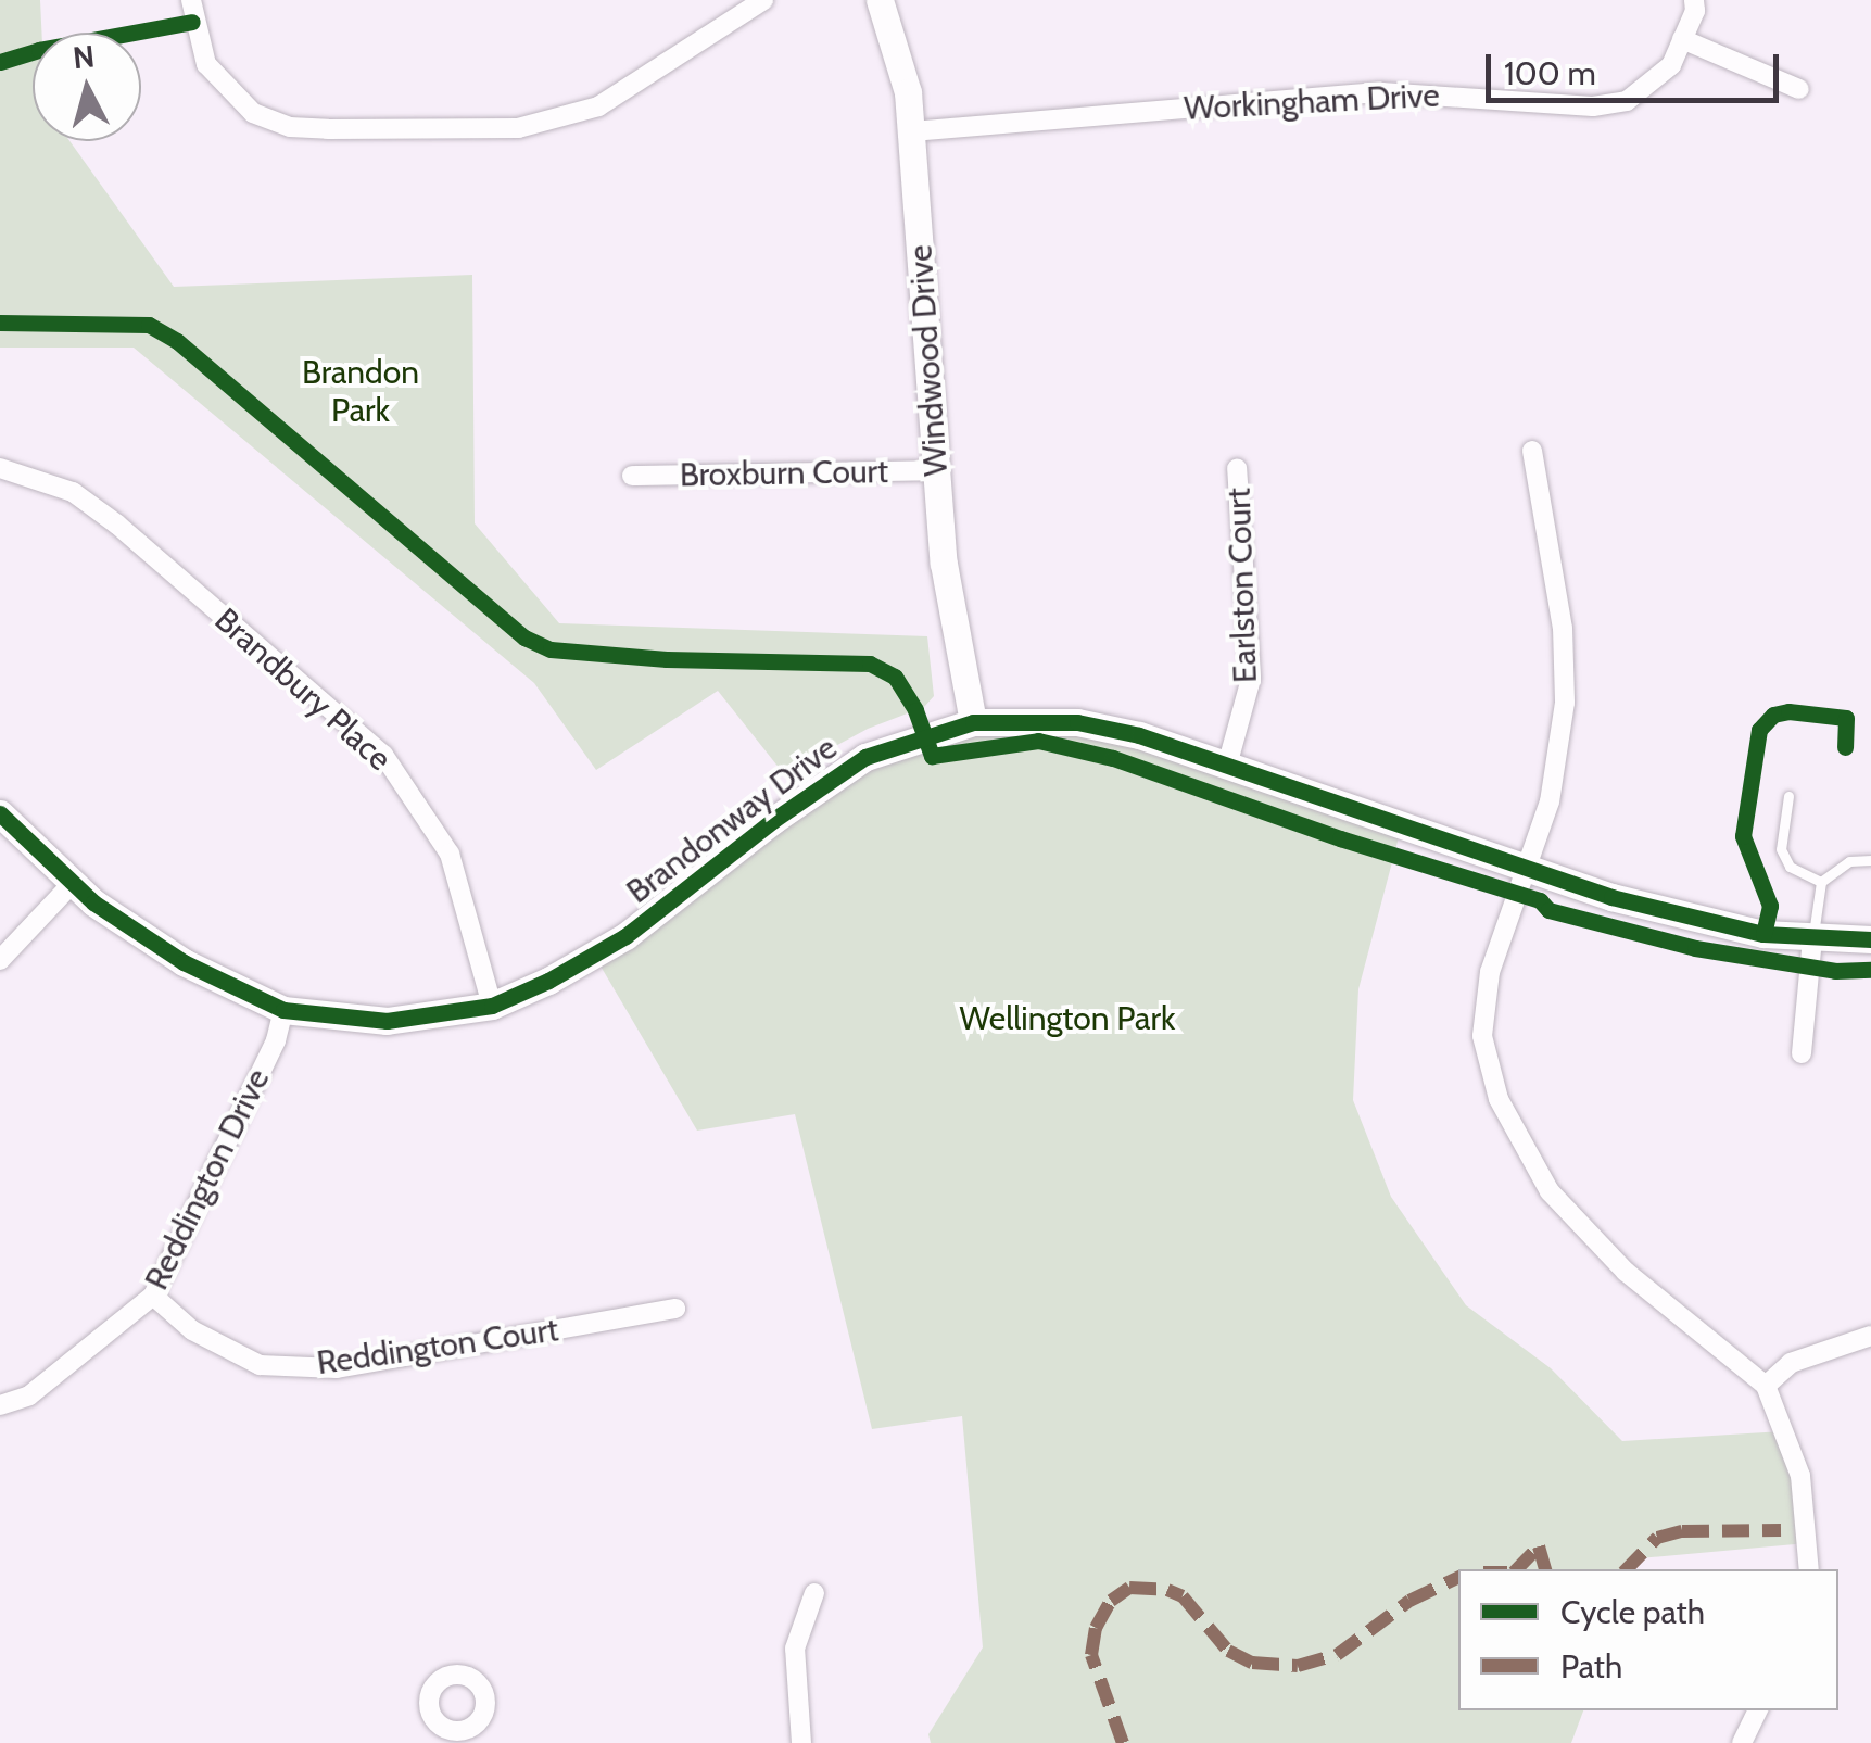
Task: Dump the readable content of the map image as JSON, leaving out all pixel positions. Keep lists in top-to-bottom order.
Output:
{
  "streets": {
    "street": [
      "Workingham Drive",
      "Windwood Drive",
      "Broxburn Court",
      "Earlston Court",
      "Brandbury Place",
      "Brandonway Drive",
      "Reddington Drive",
      "Reddington Court"
    ]
  },
  "crossings": [
    ["Workingham Drive", "Windwood Drive"],
    ["Windwood Drive", "Broxburn Court"],
    ["Windwood Drive", "Brandonway Drive"],
    ["Earlston Court", "Brandonway Drive"],
    ["Brandbury Place", "Brandonway Drive"],
    ["Brandonway Drive", "Reddington Drive"],
    ["Reddington Drive", "Reddington Court"]
  ],
  "parks": ["Brandon Park", "Wellington Park"],
  "legend": ["Cycle path", "Path"],
  "scale_bar": "100 m",
  "north": "top"
}
